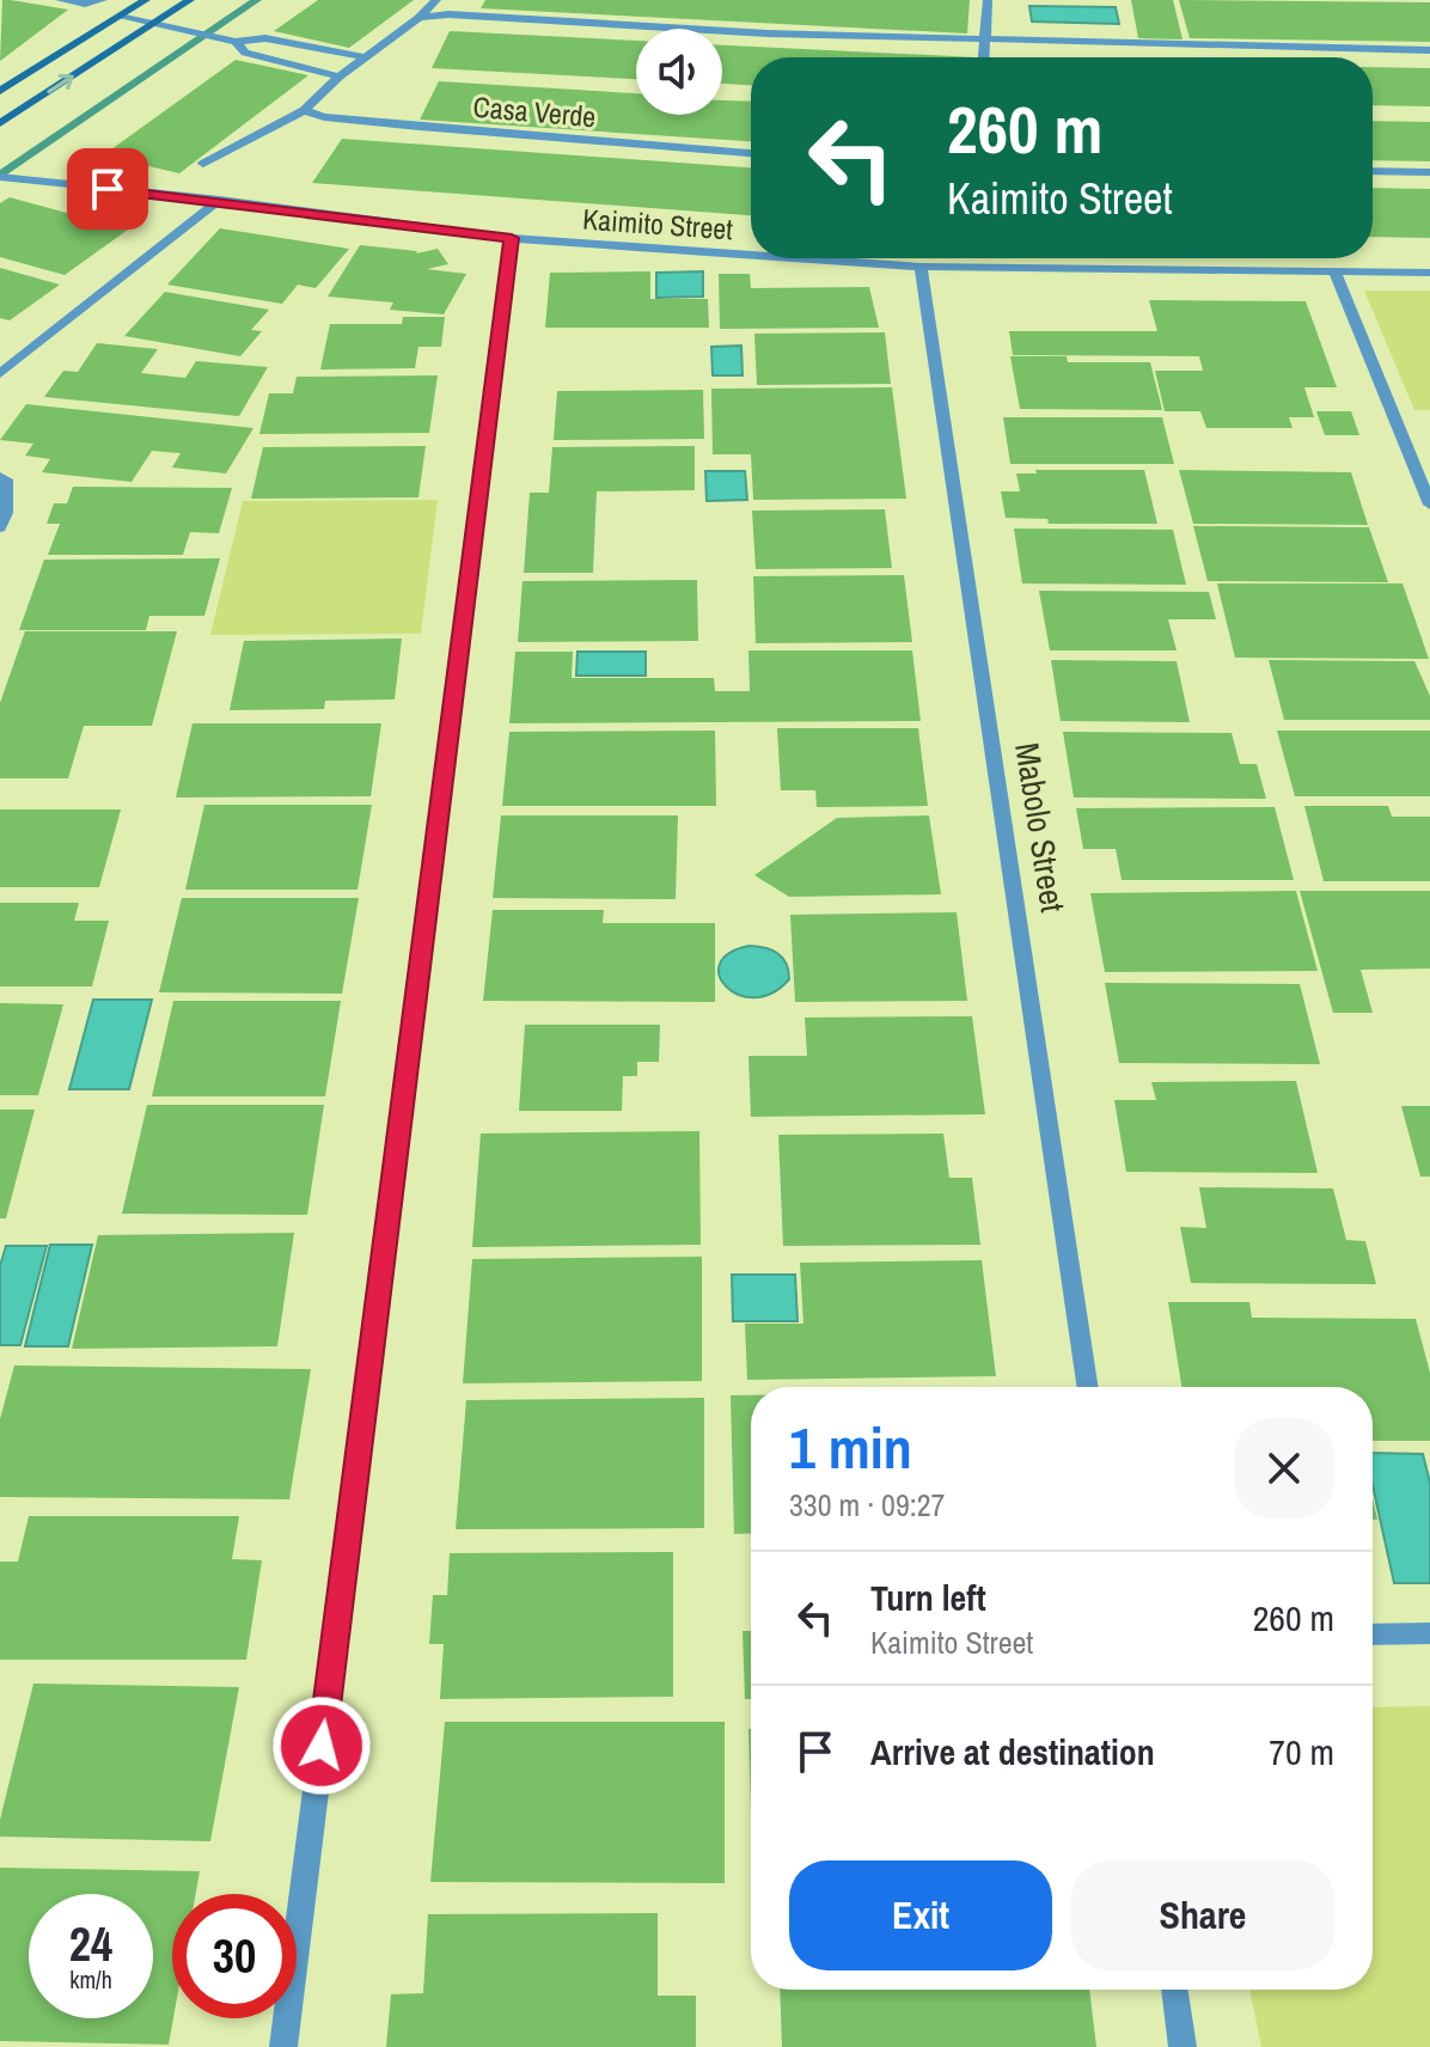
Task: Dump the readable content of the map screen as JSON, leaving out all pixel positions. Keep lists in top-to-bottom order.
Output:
{
  "streets": {
    "street": ["Casa Verde", "Kaimito Street", "Mabolo Street"]
  },
  "crossings": [
    ["Kaimito Street", "Mabolo Street"]
  ],
  "page": {
    "turn": ["260 m", "Kaimito Street"],
    "heading": ["1 min", "330 m · 09:27"],
    "list": [
      {
        "name": "Turn left",
        "note": "Kaimito Street",
        "value": "260 m"
      },
      {
        "name": "Arrive at destination",
        "value": "70 m"
      }
    ],
    "buttons": ["Exit", "Share"],
    "speed": "24 km/h",
    "limit": "30"
  }
}
